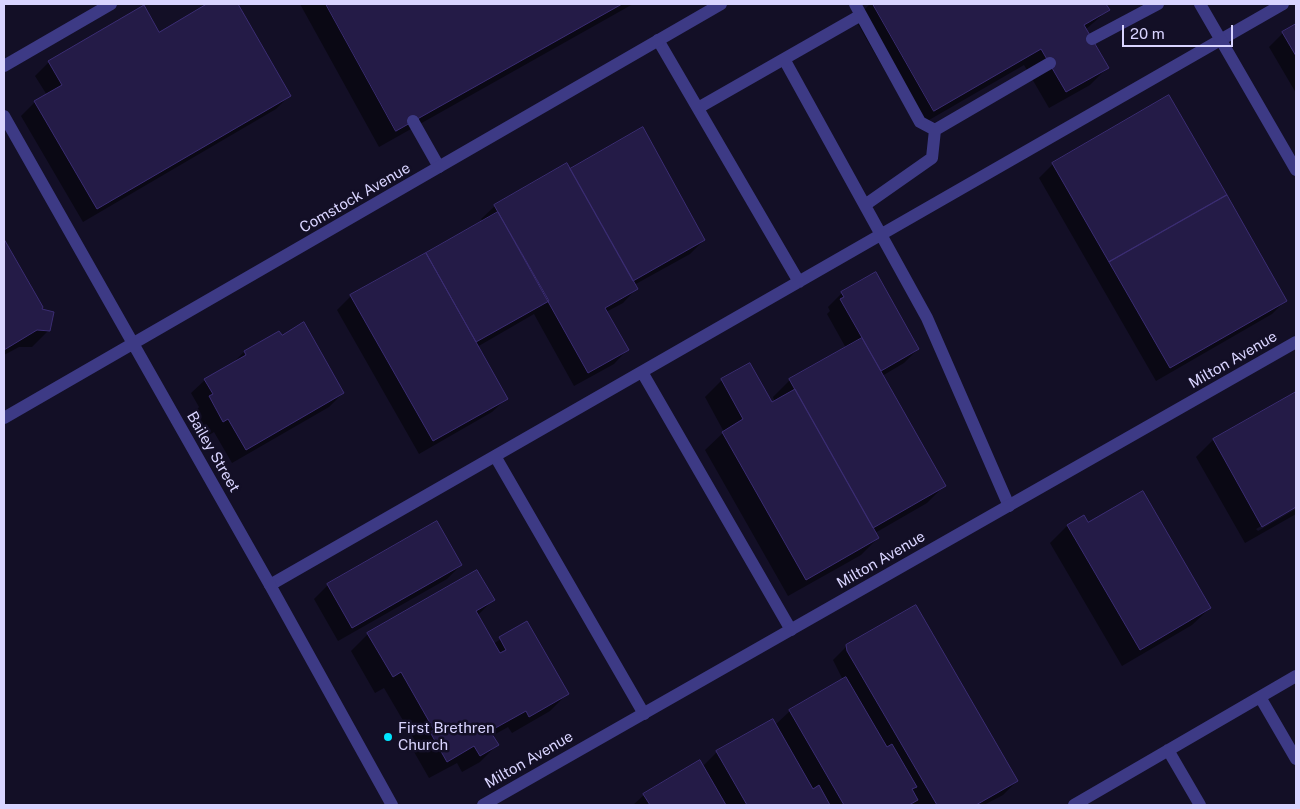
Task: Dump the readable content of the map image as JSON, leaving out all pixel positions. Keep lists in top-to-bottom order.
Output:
{
  "streets": {
    "street": ["Comstock Avenue", "Milton Avenue", "Bailey Street"]
  },
  "crossings": [
    ["Comstock Avenue", "Bailey Street"]
  ],
  "places": ["First Brethren Church"],
  "scale_bar": "20 m"
}
